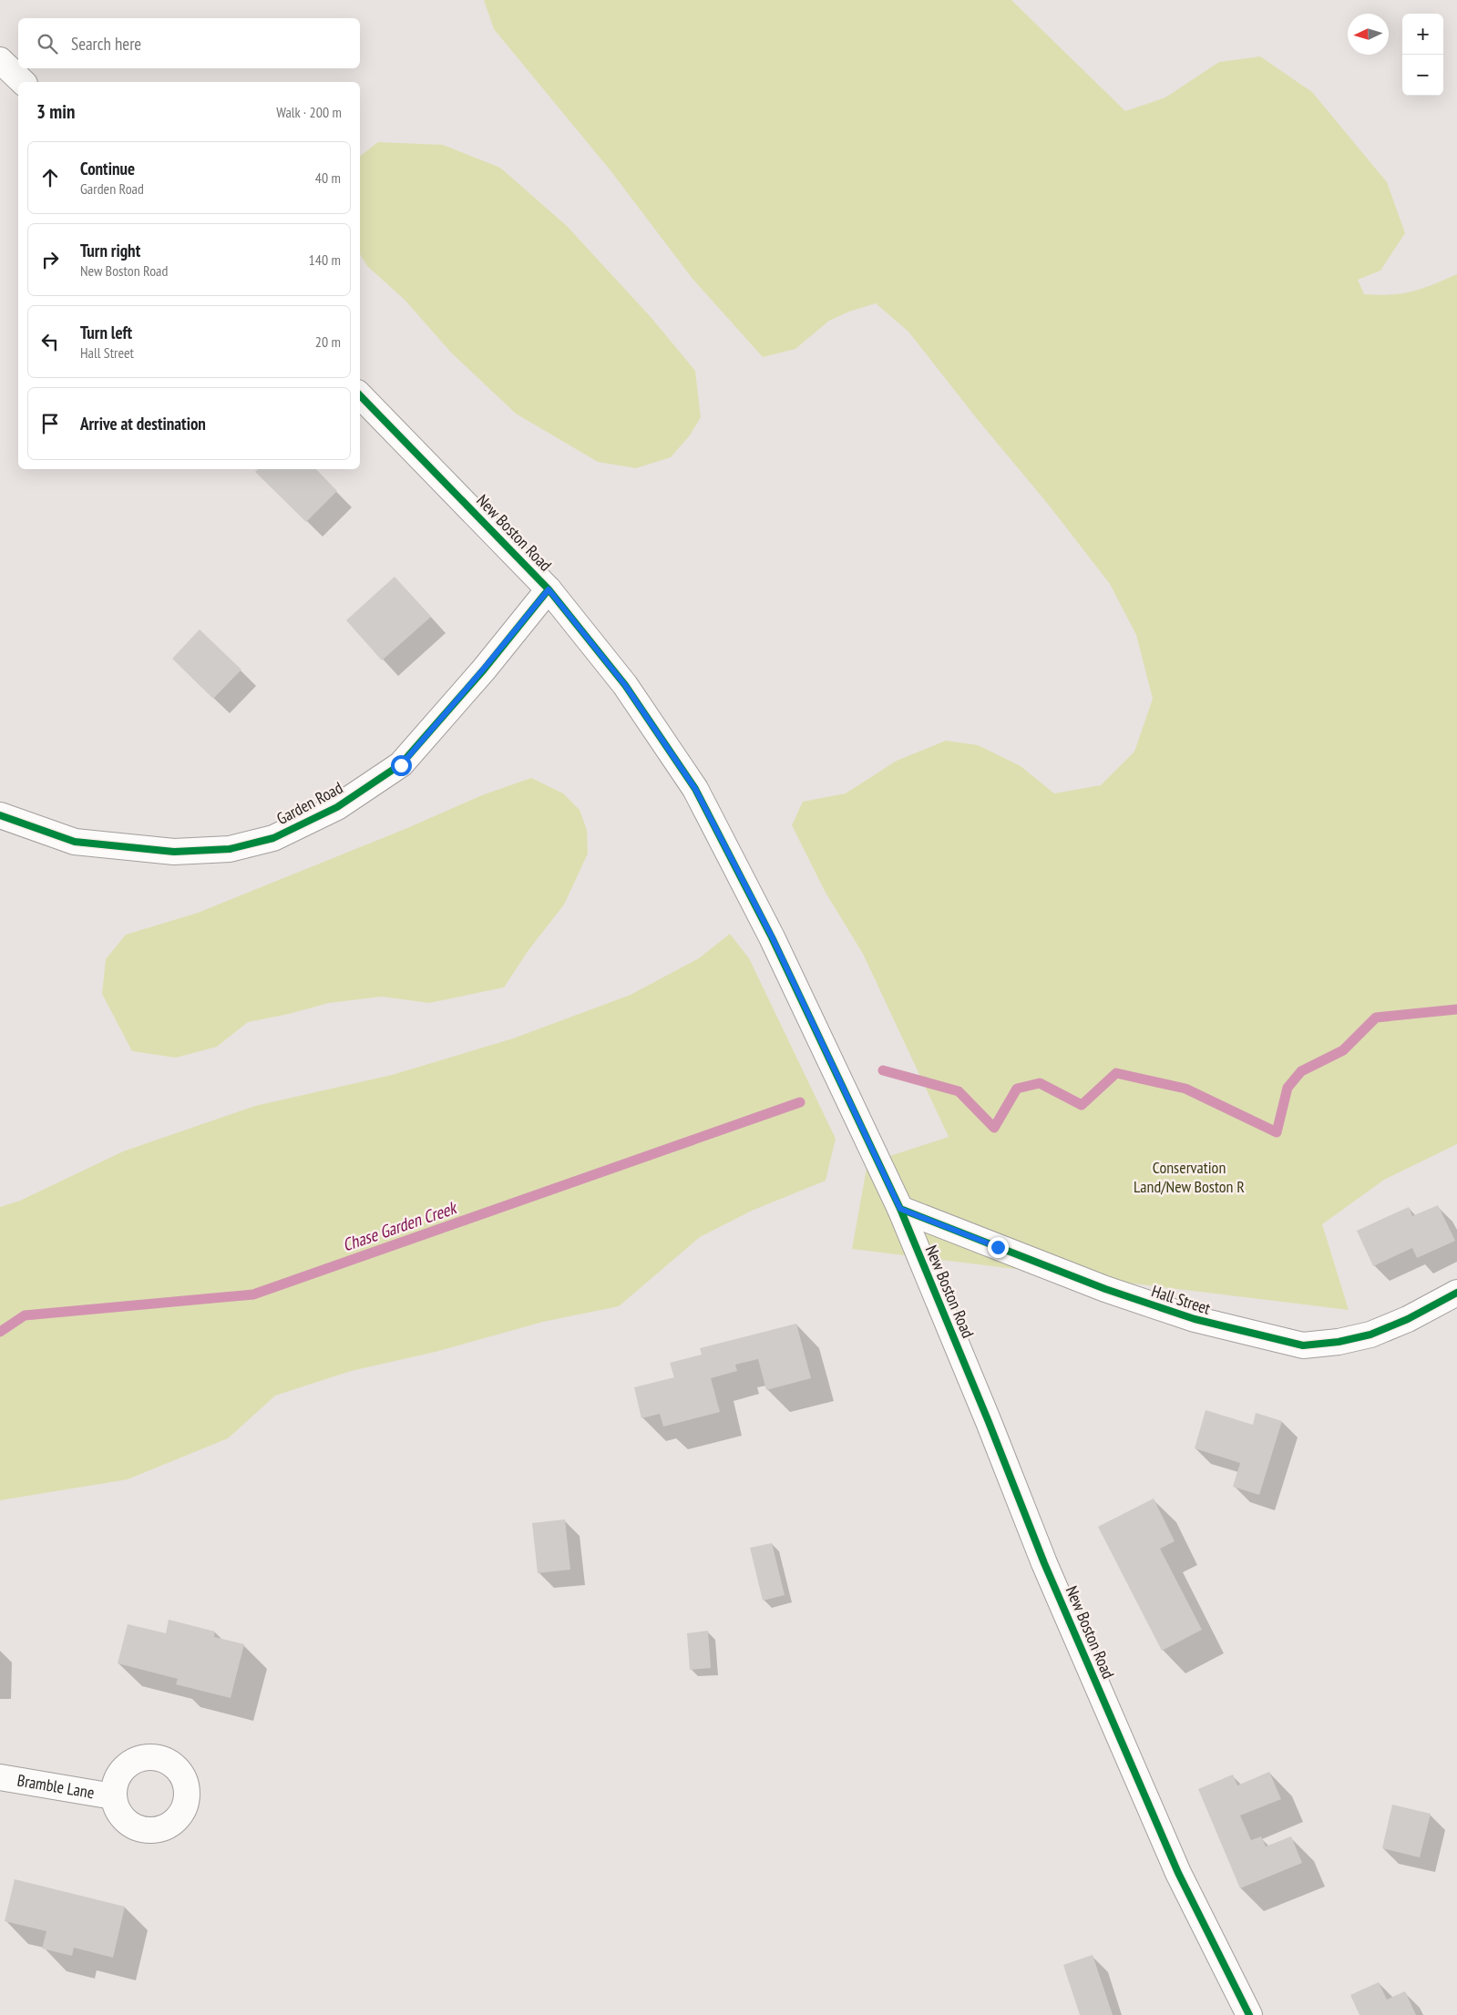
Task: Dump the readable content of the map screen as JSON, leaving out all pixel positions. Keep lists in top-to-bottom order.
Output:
{
  "streets": {
    "street": [
      "New Boston Road",
      "Garden Road",
      "Hall Street",
      "Bramble Lane"
    ]
  },
  "crossings": [
    ["New Boston Road", "Garden Road"],
    ["New Boston Road", "Hall Street"]
  ],
  "water": ["Chase Garden Creek"],
  "parks": ["Conservation Land/New Boston R"],
  "north": "left",
  "page": {
    "map_buttons": ["+", "−"],
    "search": "Search here",
    "heading": ["3 min", "Walk · 200 m"],
    "list": [
      ["Continue", "Garden Road", "40 m"],
      ["Turn right", "New Boston Road", "140 m"],
      ["Turn left", "Hall Street", "20 m"],
      "Arrive at destination"
    ]
  }
}
